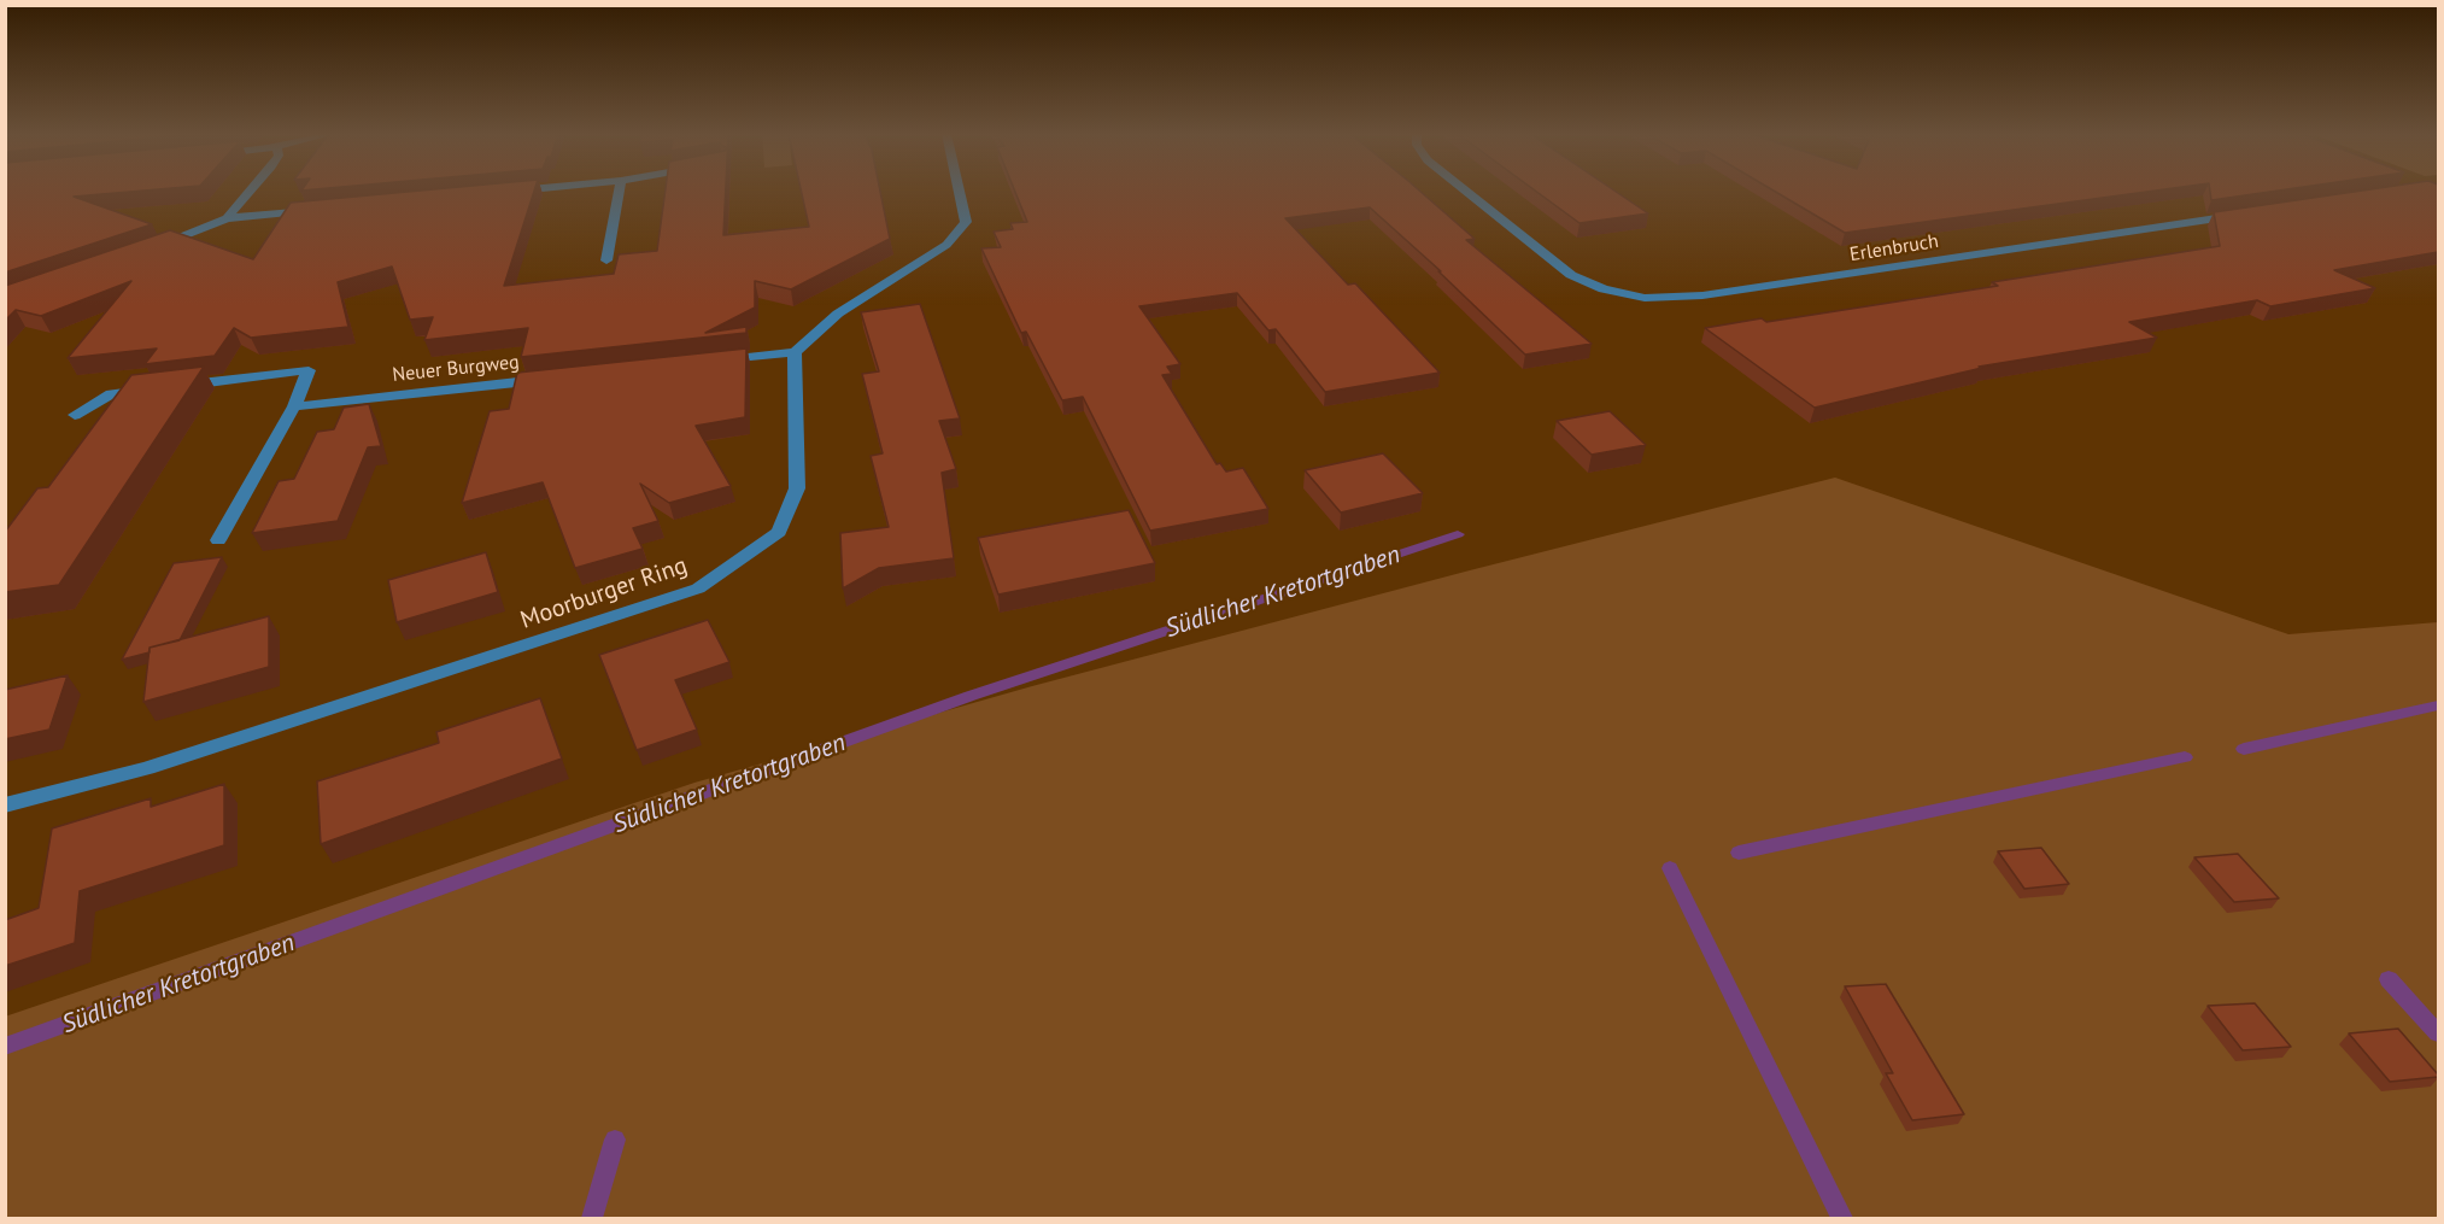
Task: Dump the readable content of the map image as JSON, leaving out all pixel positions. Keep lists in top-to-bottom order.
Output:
{
  "streets": {
    "street": ["Erlenbruch", "Neuer Burgweg", "Moorburger Ring"]
  },
  "water": ["Südlicher Kretortgraben"]
}
